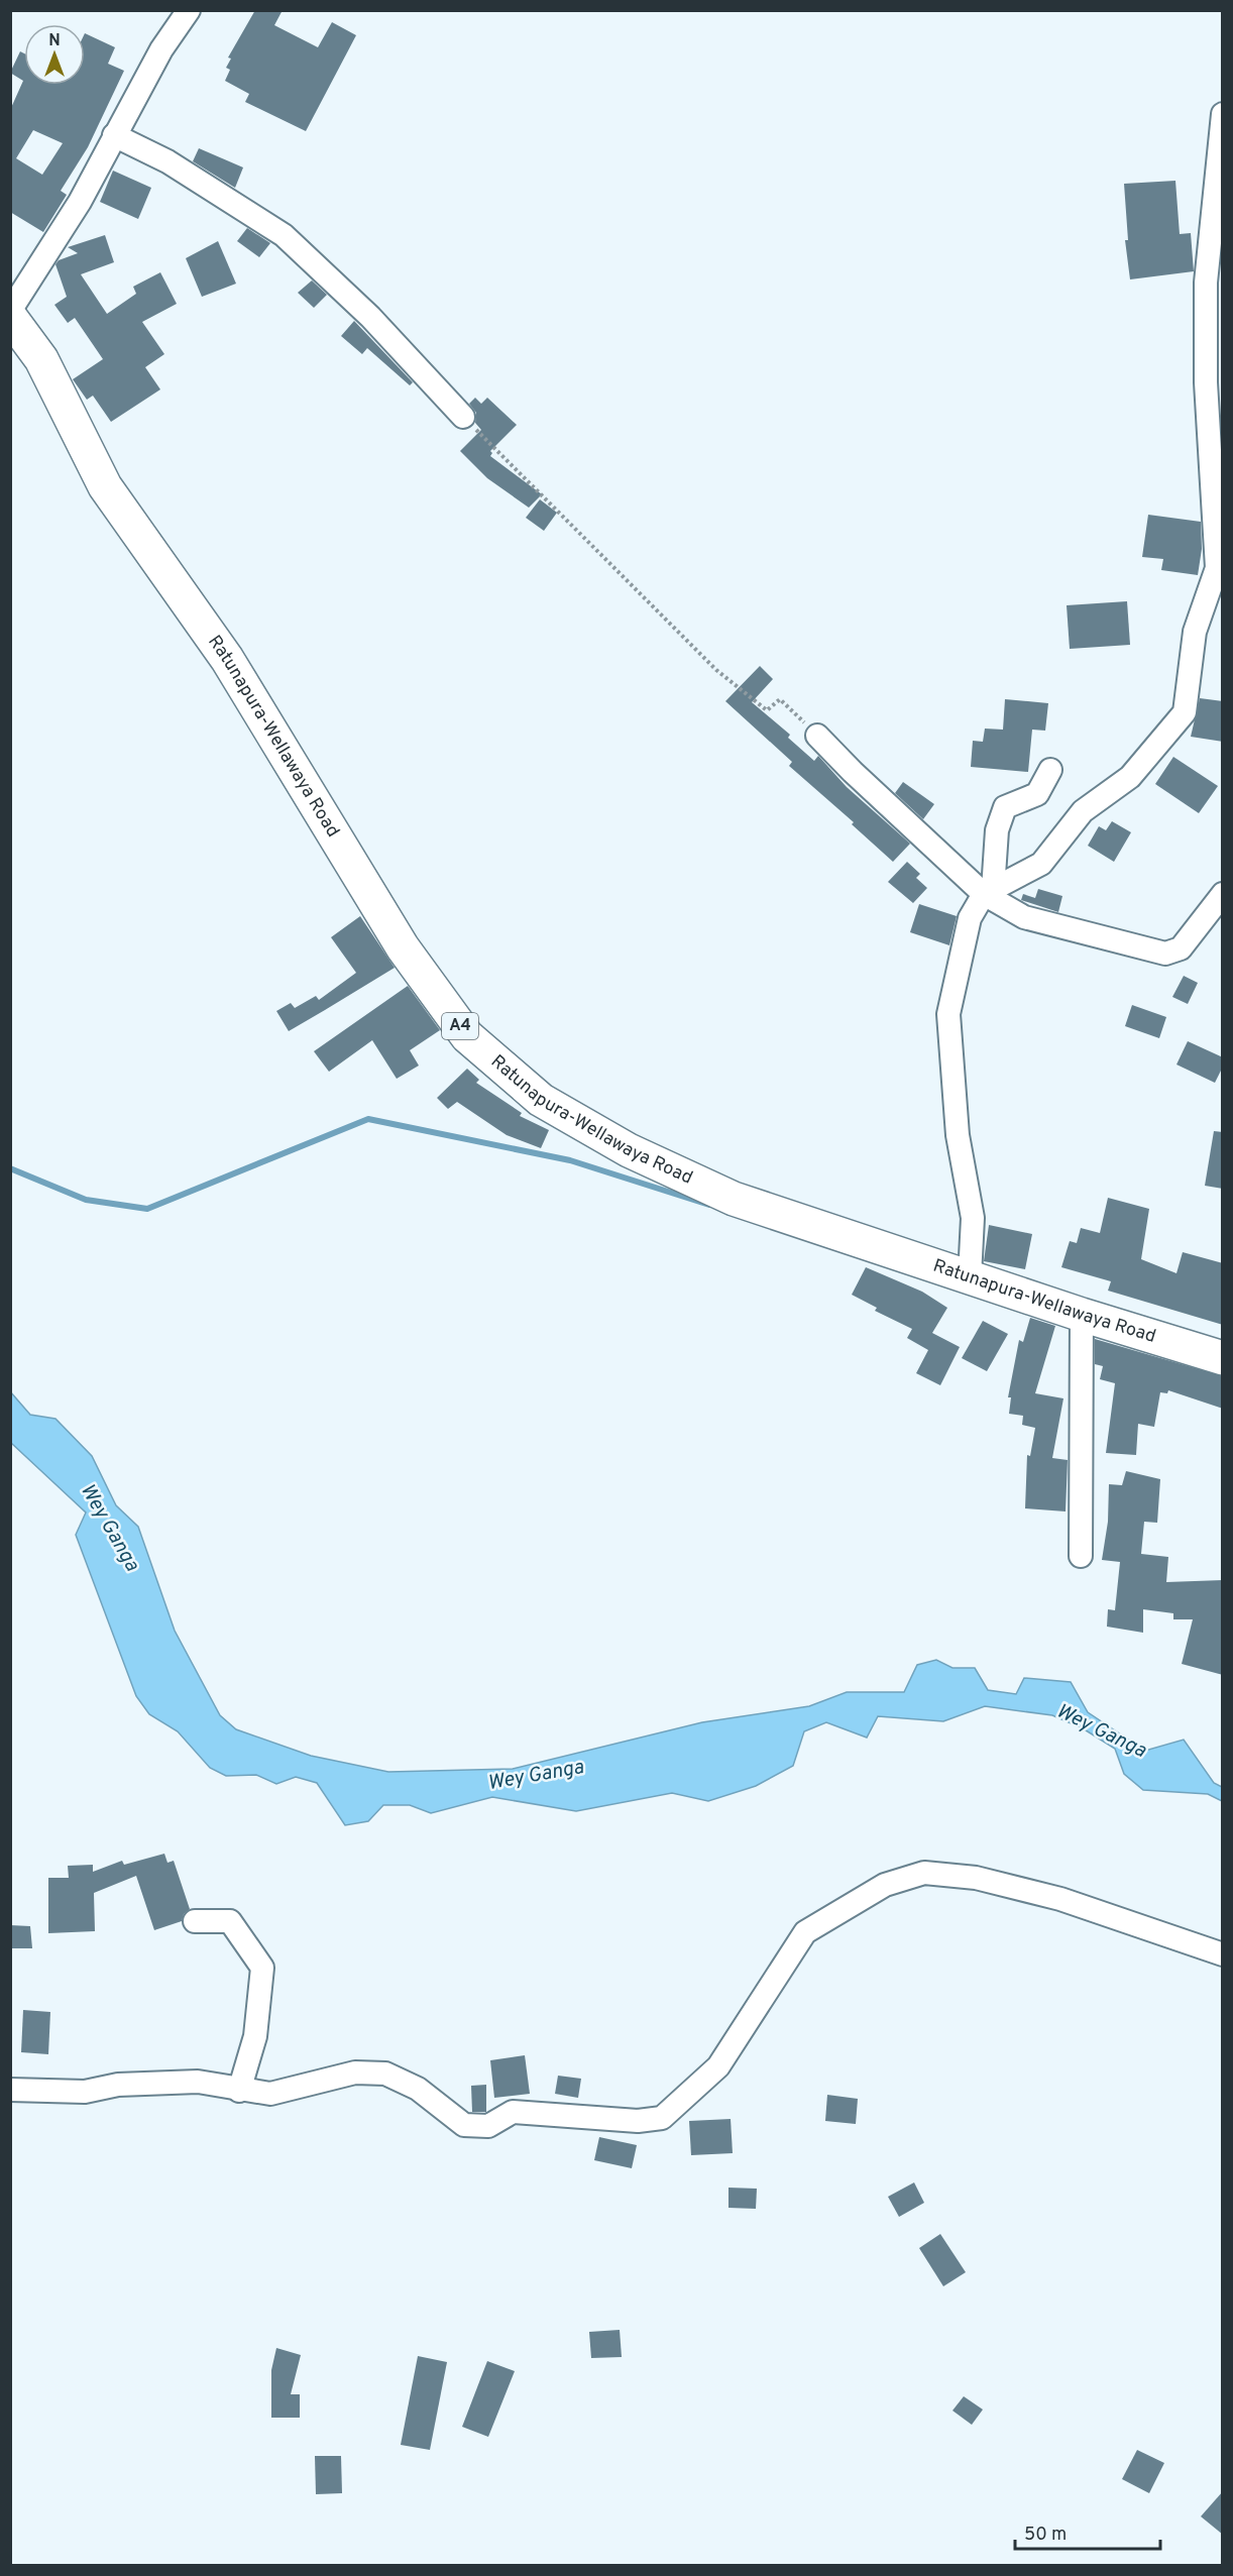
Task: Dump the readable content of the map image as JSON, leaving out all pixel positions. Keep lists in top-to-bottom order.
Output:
{
  "streets": {
    "highway": ["Ratunapura-Wellawaya Road", "A4"]
  },
  "water": ["Wey Ganga"],
  "scale_bar": "50 m",
  "north": "top"
}
